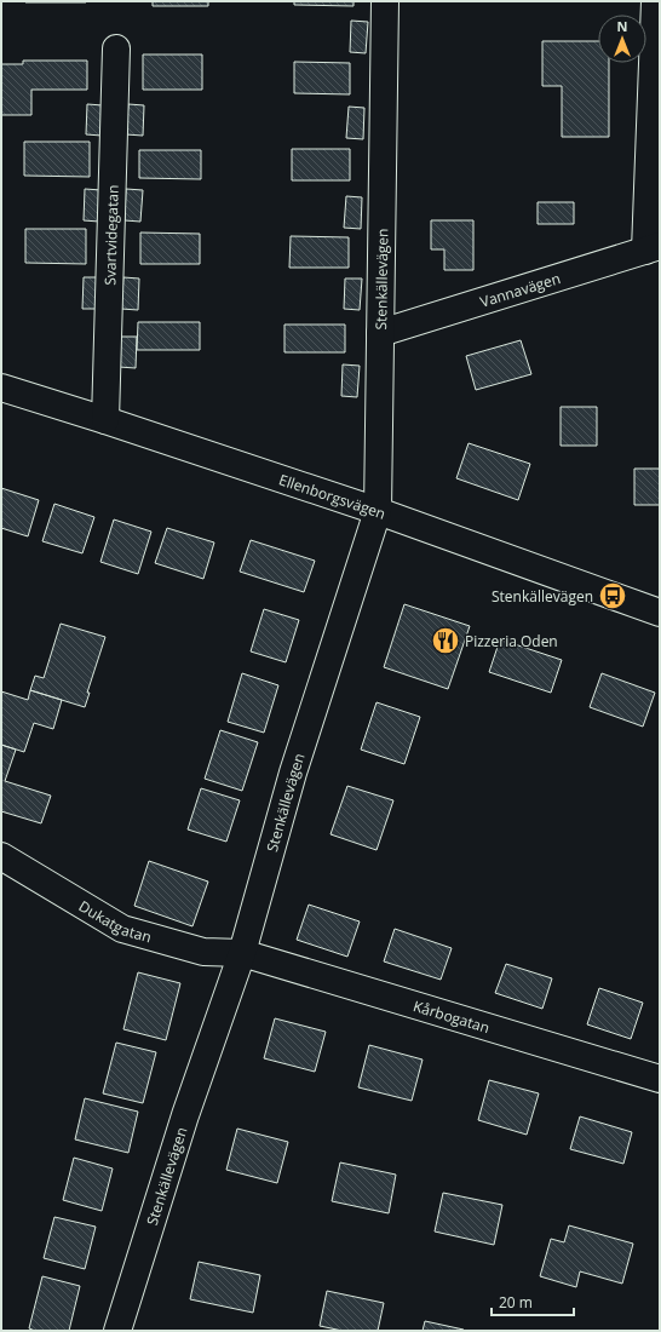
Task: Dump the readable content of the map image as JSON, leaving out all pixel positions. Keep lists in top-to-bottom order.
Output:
{
  "streets": {
    "street": [
      "Svartvidegatan",
      "Stenkällevägen",
      "Vannavägen",
      "Ellenborgsvägen",
      "Dukatgatan",
      "Kårbogatan"
    ]
  },
  "crossings": [
    ["Svartvidegatan", "Ellenborgsvägen"],
    ["Stenkällevägen", "Vannavägen"],
    ["Stenkällevägen", "Ellenborgsvägen"],
    ["Stenkällevägen", "Dukatgatan"],
    ["Stenkällevägen", "Kårbogatan"],
    ["Dukatgatan", "Kårbogatan"]
  ],
  "places": {
    "bus stop": ["Stenkällevägen"],
    "restaurant": ["Pizzeria Oden"]
  },
  "scale_bar": "20 m",
  "north": "top"
}
